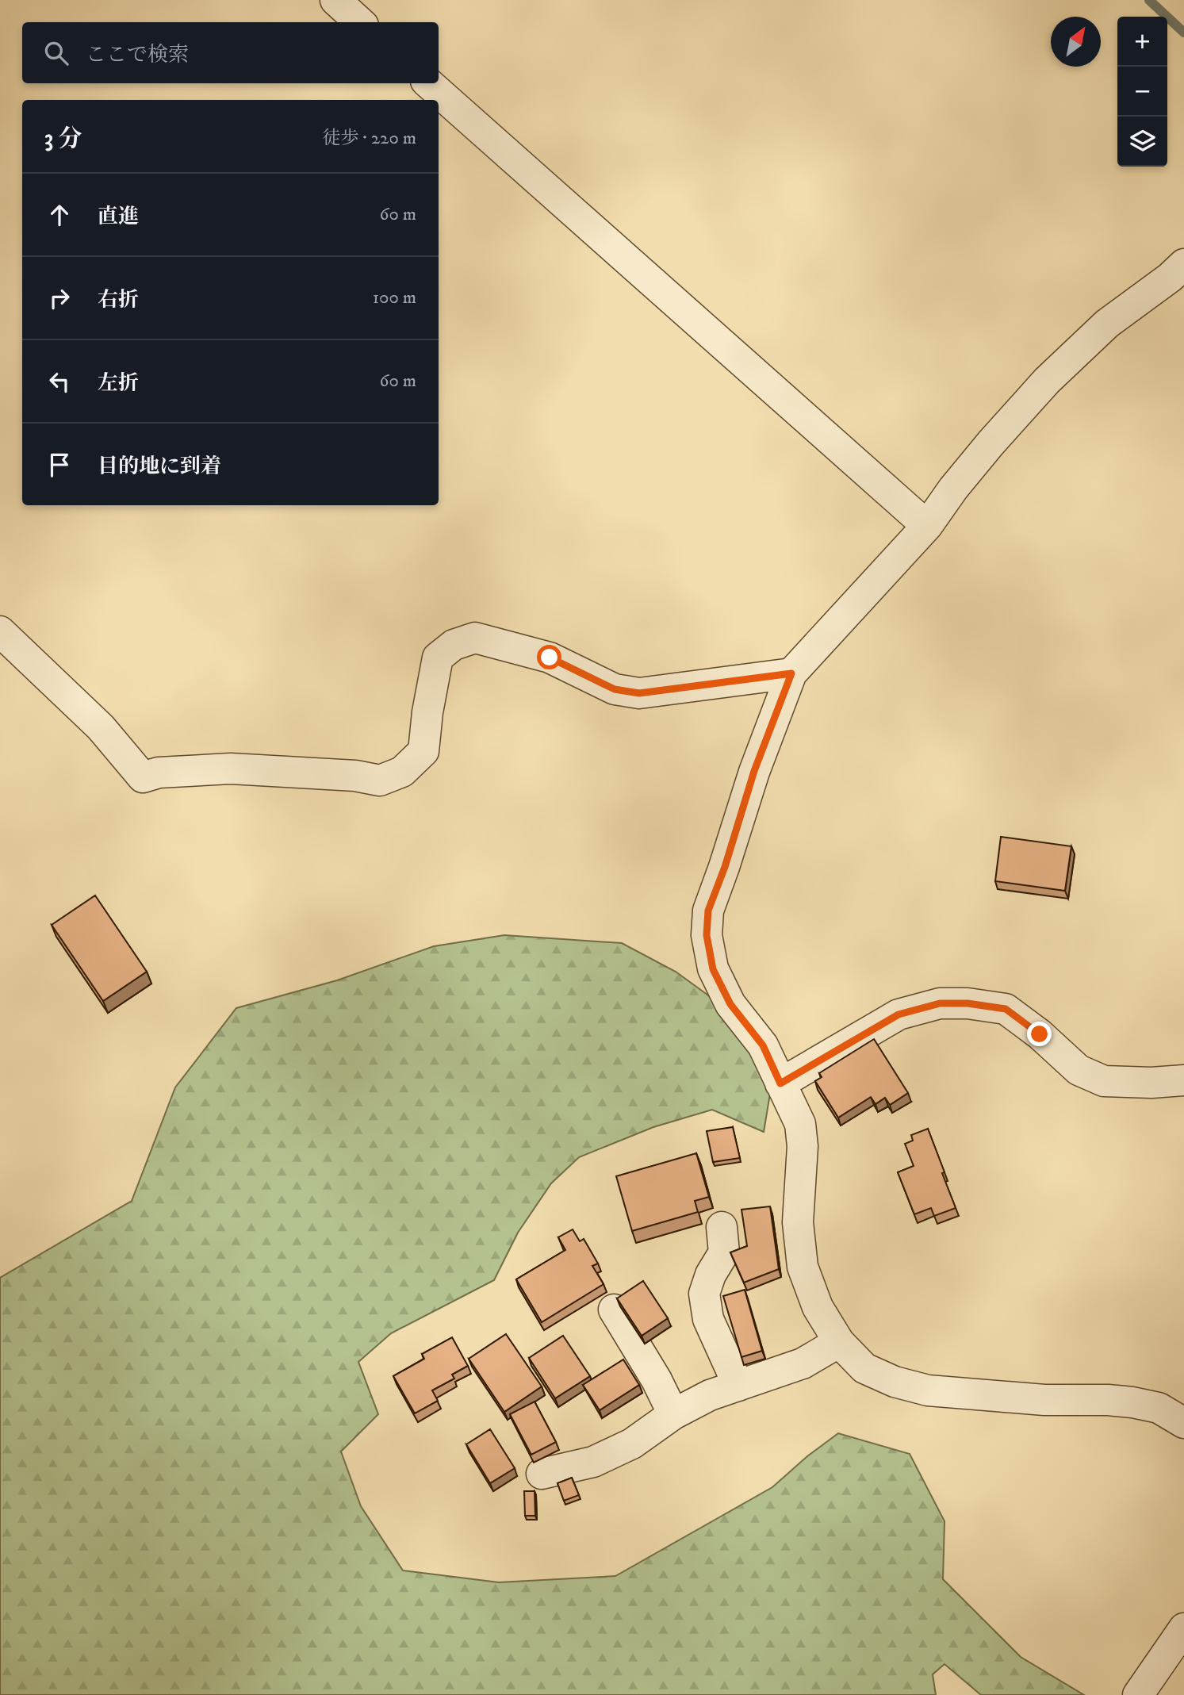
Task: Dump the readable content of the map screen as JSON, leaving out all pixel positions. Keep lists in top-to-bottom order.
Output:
{
  "north": "top right",
  "page": {
    "map_buttons": ["+", "−"],
    "search": "ここで検索",
    "heading": ["3 分", "徒歩 · 220 m"],
    "list": [
      ["直進", "60 m"],
      ["右折", "100 m"],
      ["左折", "60 m"],
      "目的地に到着"
    ]
  }
}
